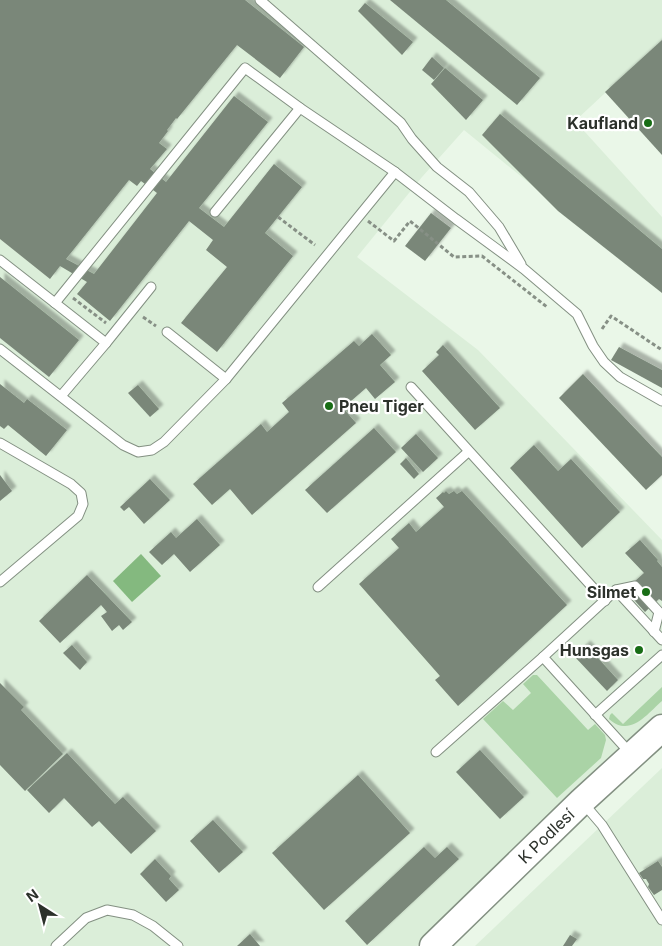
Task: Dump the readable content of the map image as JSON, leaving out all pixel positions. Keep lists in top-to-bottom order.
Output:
{
  "streets": {
    "street": ["K Podlesí"]
  },
  "places": [
    "Kaufland",
    "Pneu Tiger",
    "Silmet",
    "Hunsgas"
  ],
  "north": "top left"
}
